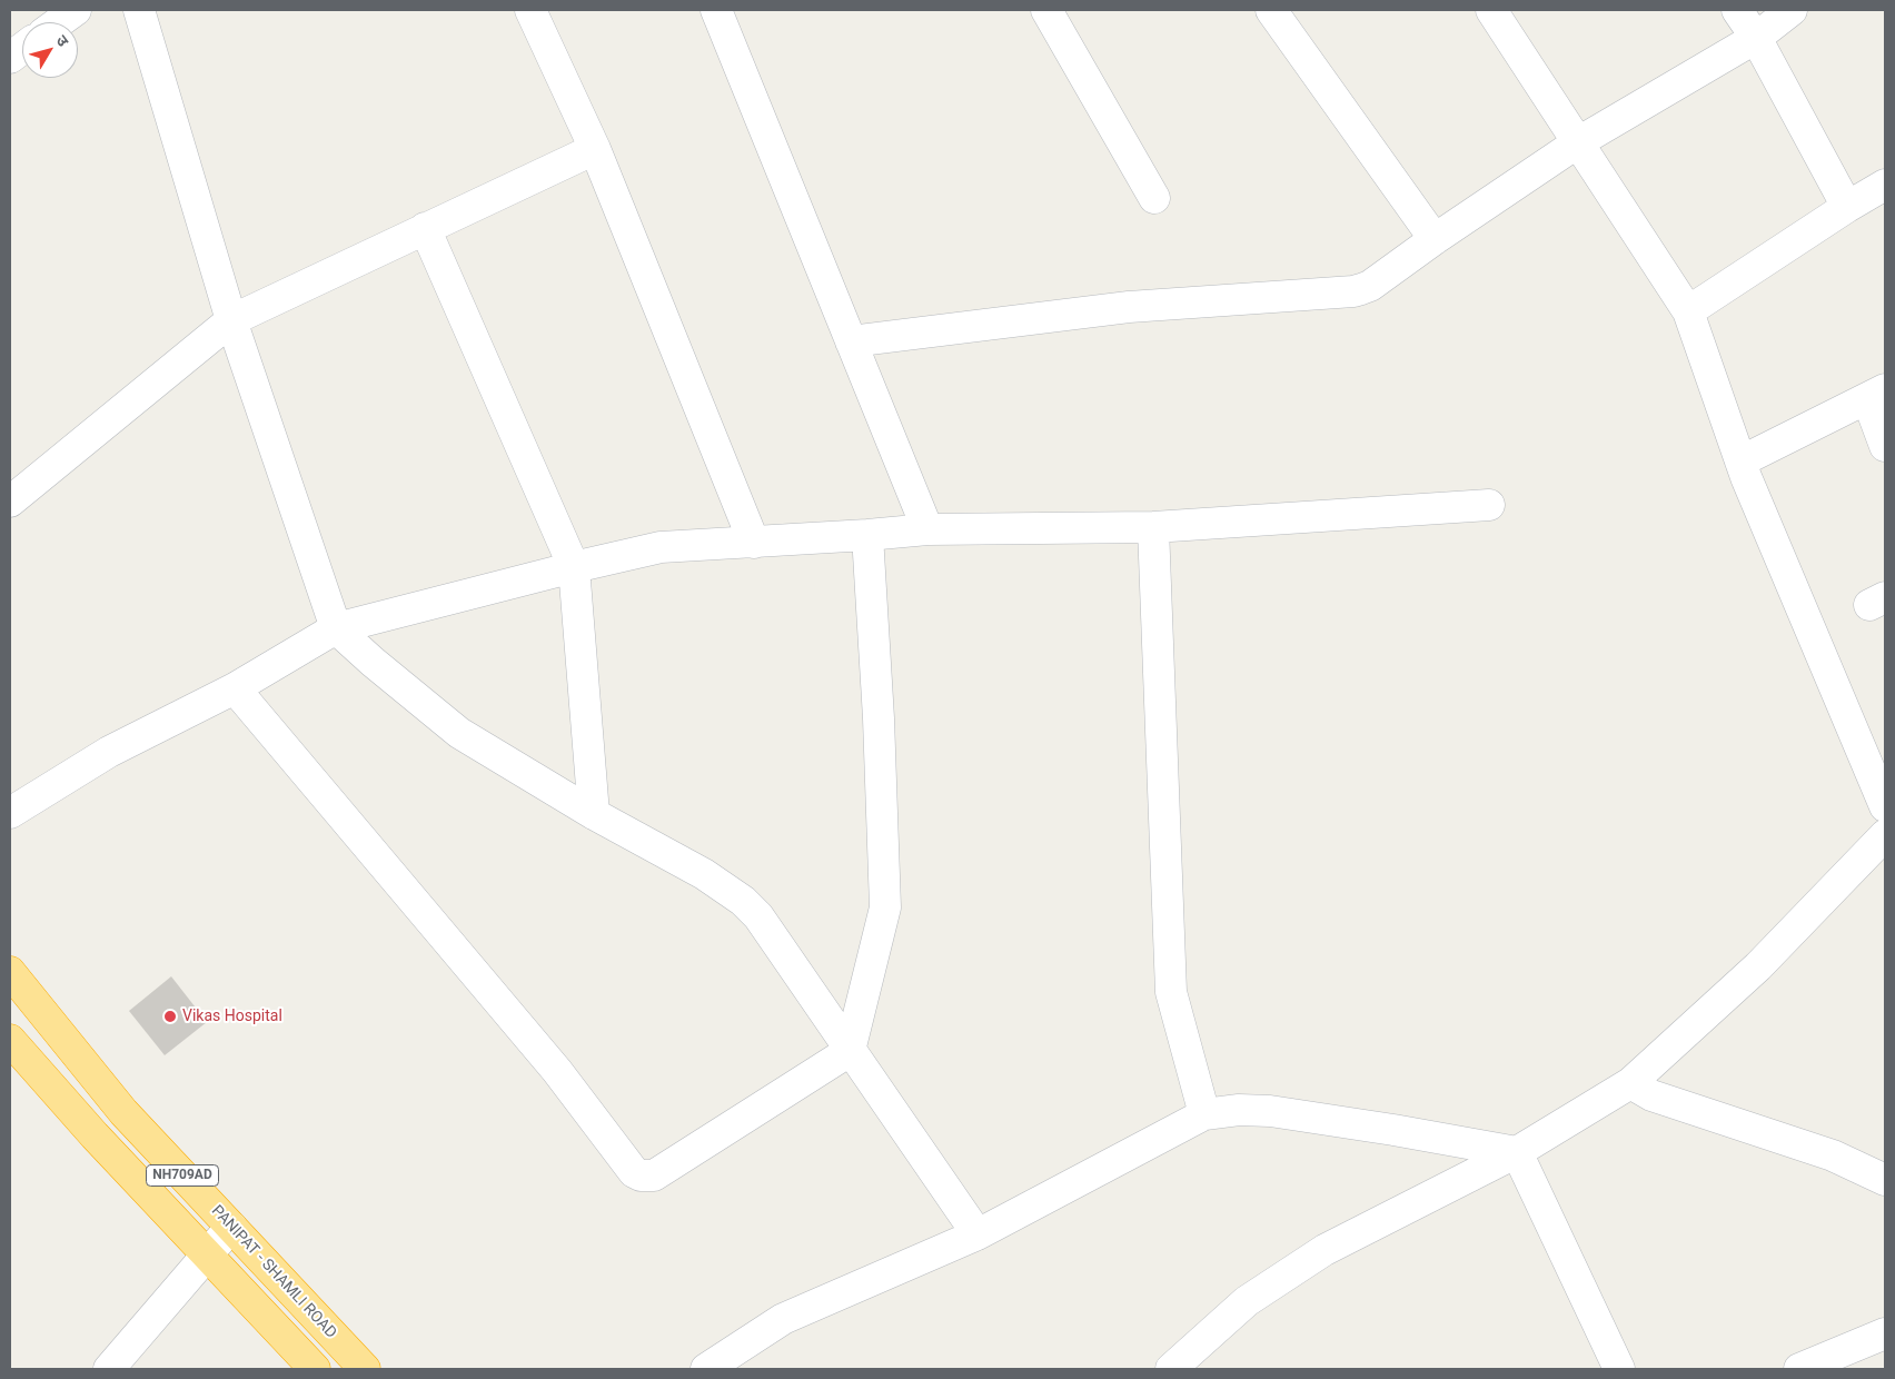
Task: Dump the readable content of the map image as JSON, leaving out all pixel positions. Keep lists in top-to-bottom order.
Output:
{
  "streets": {
    "highway": ["NH709AD", "PANIPAT - SHAMLI ROAD"]
  },
  "places": ["Vikas Hospital"],
  "north": "top right"
}
